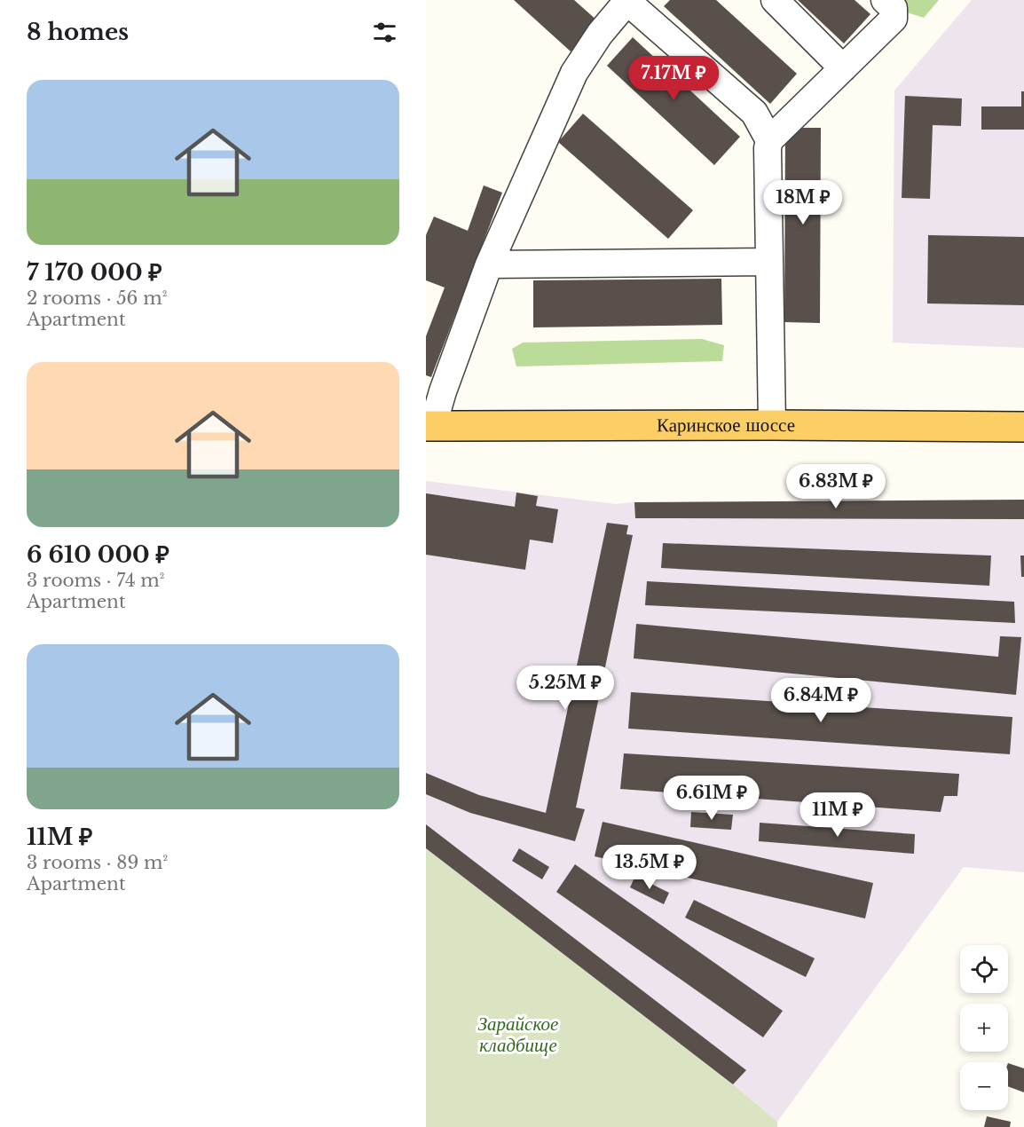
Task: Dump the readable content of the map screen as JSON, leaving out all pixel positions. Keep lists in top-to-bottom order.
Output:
{
  "streets": {
    "main road": ["Каринское шоссе"]
  },
  "parks": ["Зарайское кладбище"],
  "page": {
    "heading": "8 homes",
    "price": [
      "7.17M ₽",
      "18M ₽",
      "6.83M ₽",
      "5.25M ₽",
      "6.84M ₽",
      "6.61M ₽",
      "11M ₽",
      "13.5M ₽"
    ],
    "list": [
      {
        "name": "7 170 000 ₽",
        "note": "2 rooms · 56 m² · Apartment"
      },
      {
        "name": "6 610 000 ₽",
        "note": "3 rooms · 74 m² · Apartment"
      },
      {
        "name": "11M ₽",
        "note": "3 rooms · 89 m² · Apartment"
      }
    ],
    "map_buttons": ["+", "−"]
  }
}
